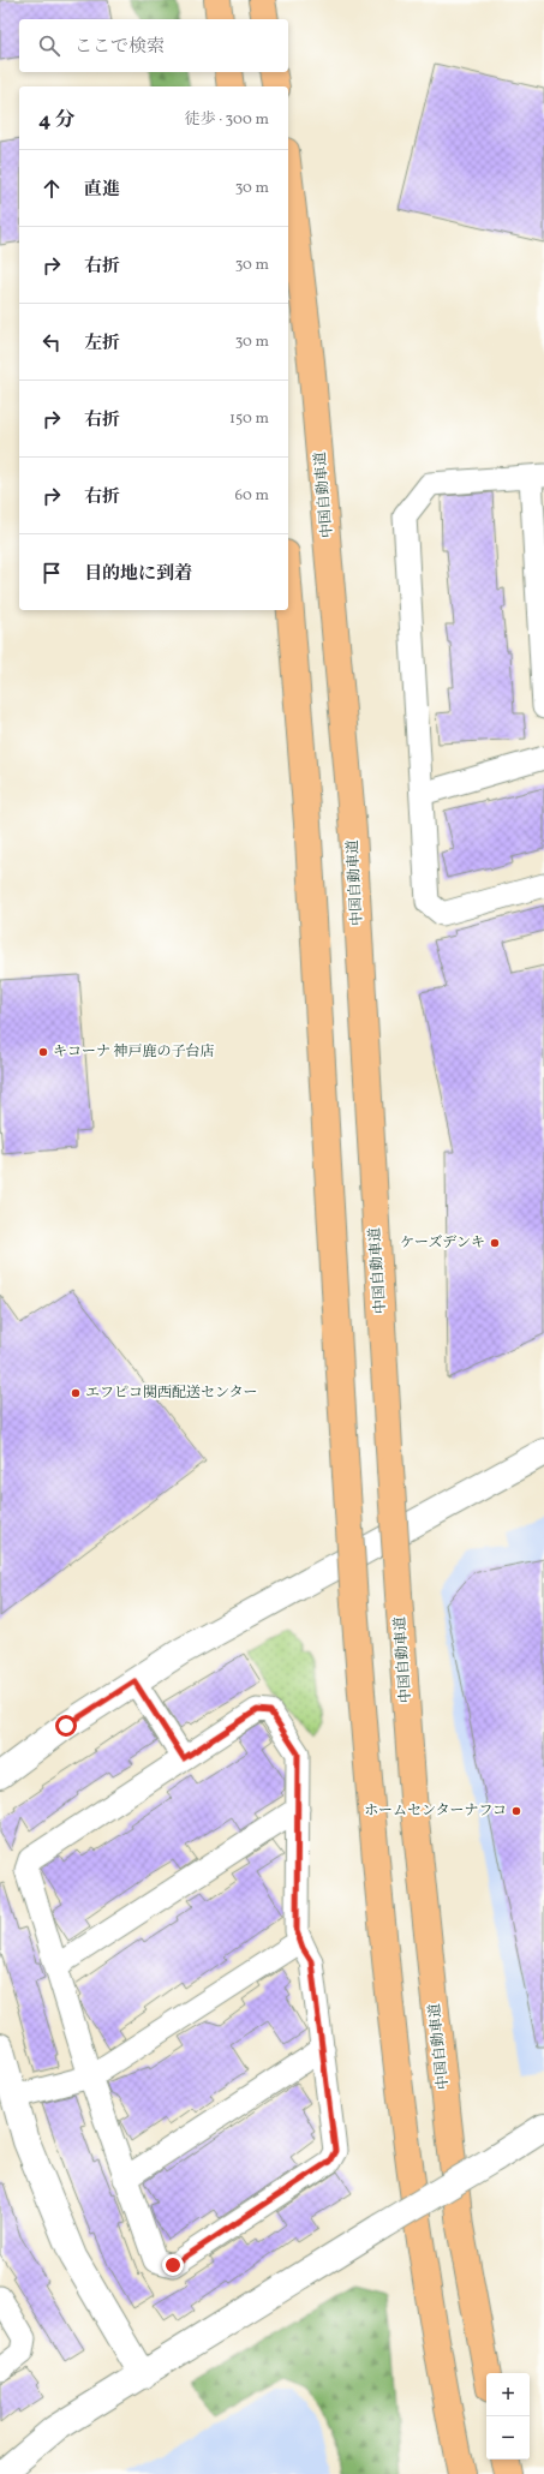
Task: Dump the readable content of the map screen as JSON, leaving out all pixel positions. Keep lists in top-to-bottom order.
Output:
{
  "streets": {
    "highway": ["中国自動車道"]
  },
  "places": [
    "キコーナ 神戸鹿の子台店",
    "ケーズデンキ",
    "エフピコ関西配送センター",
    "ホームセンターナフコ"
  ],
  "page": {
    "search": "ここで検索",
    "heading": ["4 分", "徒歩 · 300 m"],
    "list": [
      ["直進", "30 m"],
      ["右折", "30 m"],
      ["左折", "30 m"],
      ["右折", "150 m"],
      ["右折", "60 m"],
      "目的地に到着"
    ],
    "map_buttons": ["+", "−"]
  }
}
